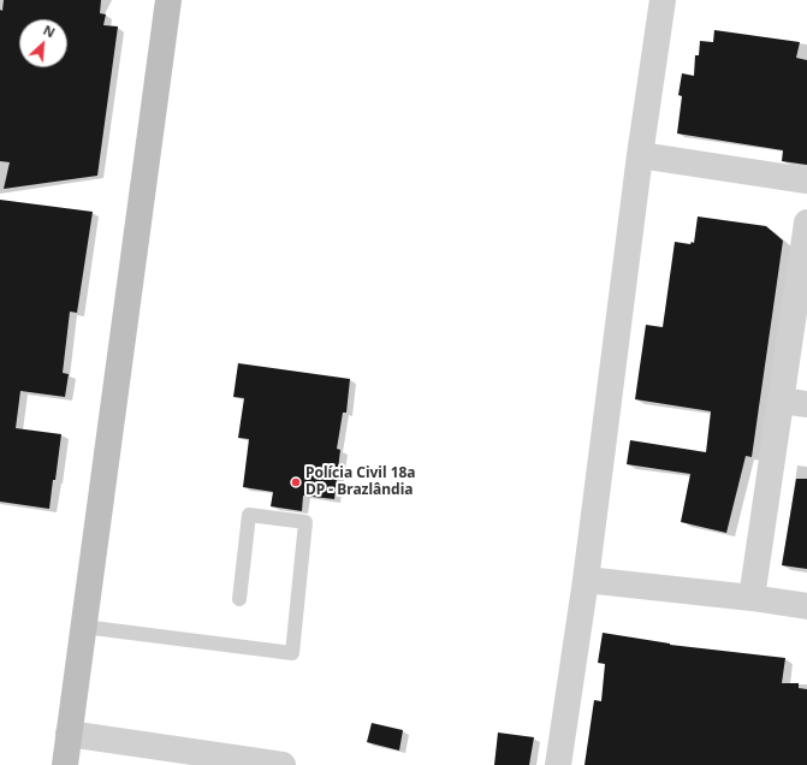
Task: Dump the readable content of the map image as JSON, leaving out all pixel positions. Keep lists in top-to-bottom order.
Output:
{
  "places": ["Polícia Civil 18a DP - Brazlândia"],
  "north": "top right"
}
